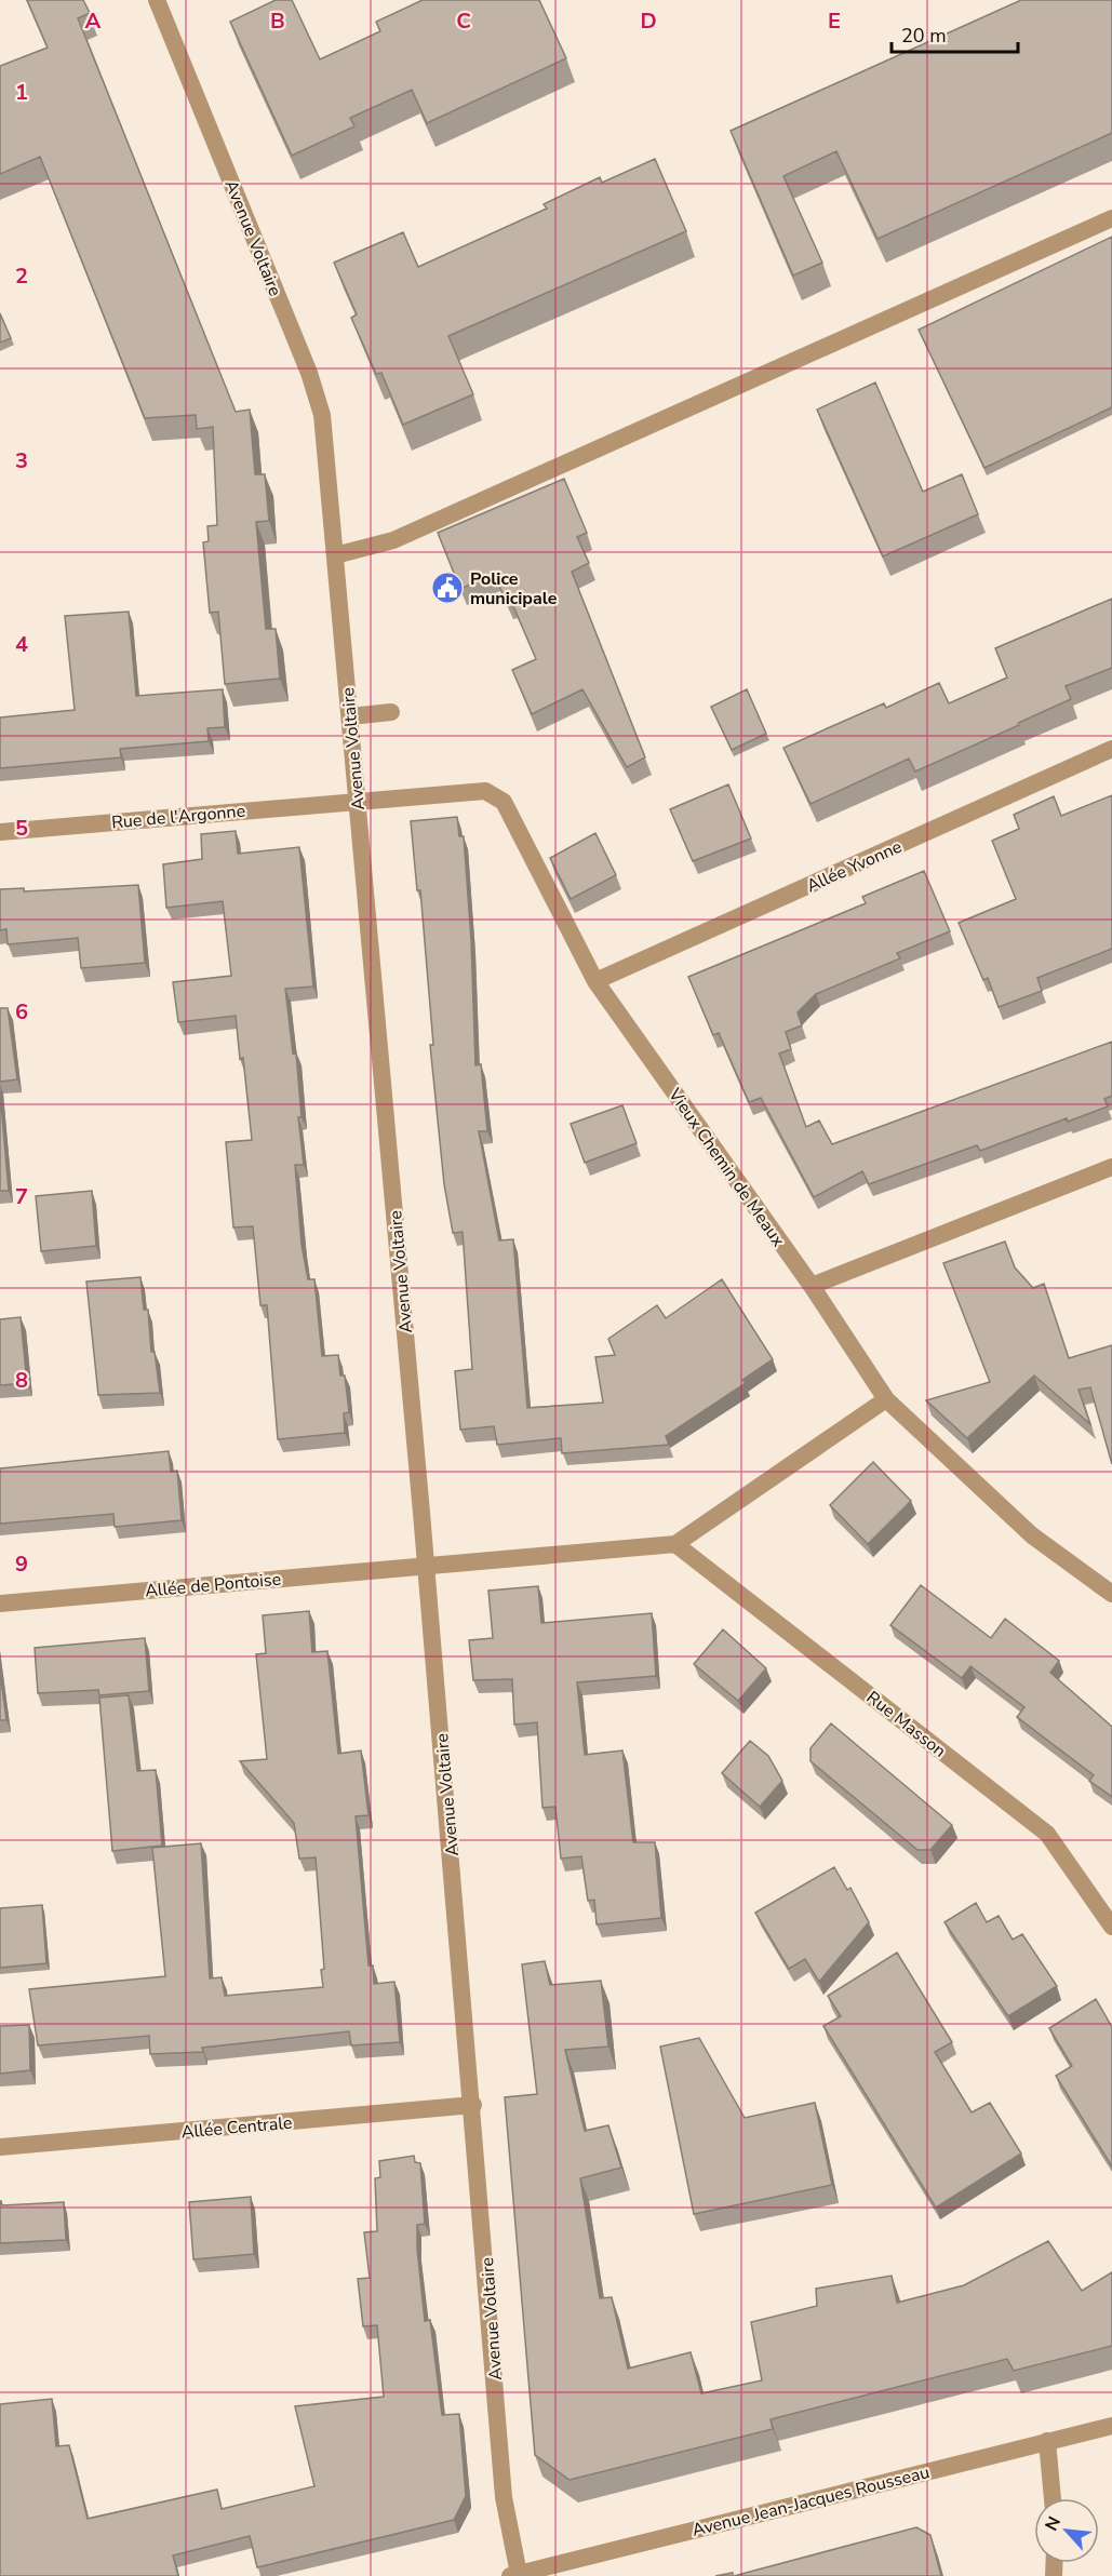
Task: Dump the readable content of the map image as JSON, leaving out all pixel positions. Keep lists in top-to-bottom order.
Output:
{
  "streets": {
    "street": [
      "Avenue Voltaire",
      "Rue de l'Argonne",
      "Allée Yvonne",
      "Vieux Chemin de Meaux",
      "Allée de Pontoise",
      "Rue Masson",
      "Allée Centrale",
      "Avenue Jean-Jacques Rousseau"
    ]
  },
  "crossings": [
    ["Avenue Voltaire", "Rue de l'Argonne"],
    ["Avenue Voltaire", "Vieux Chemin de Meaux"],
    ["Avenue Voltaire", "Allée de Pontoise"],
    ["Avenue Voltaire", "Allée Centrale"],
    ["Avenue Voltaire", "Avenue Jean-Jacques Rousseau"],
    ["Rue de l'Argonne", "Vieux Chemin de Meaux"],
    ["Allée Yvonne", "Vieux Chemin de Meaux"]
  ],
  "places": {
    "public building": ["Police municipale"]
  },
  "scale_bar": "20 m",
  "north": "top left",
  "grid": {
    "columns": [
      "A",
      "B",
      "C",
      "D",
      "E"
    ],
    "rows": [
      "1",
      "2",
      "3",
      "4",
      "5",
      "6",
      "7",
      "8",
      "9"
    ]
  }
}
